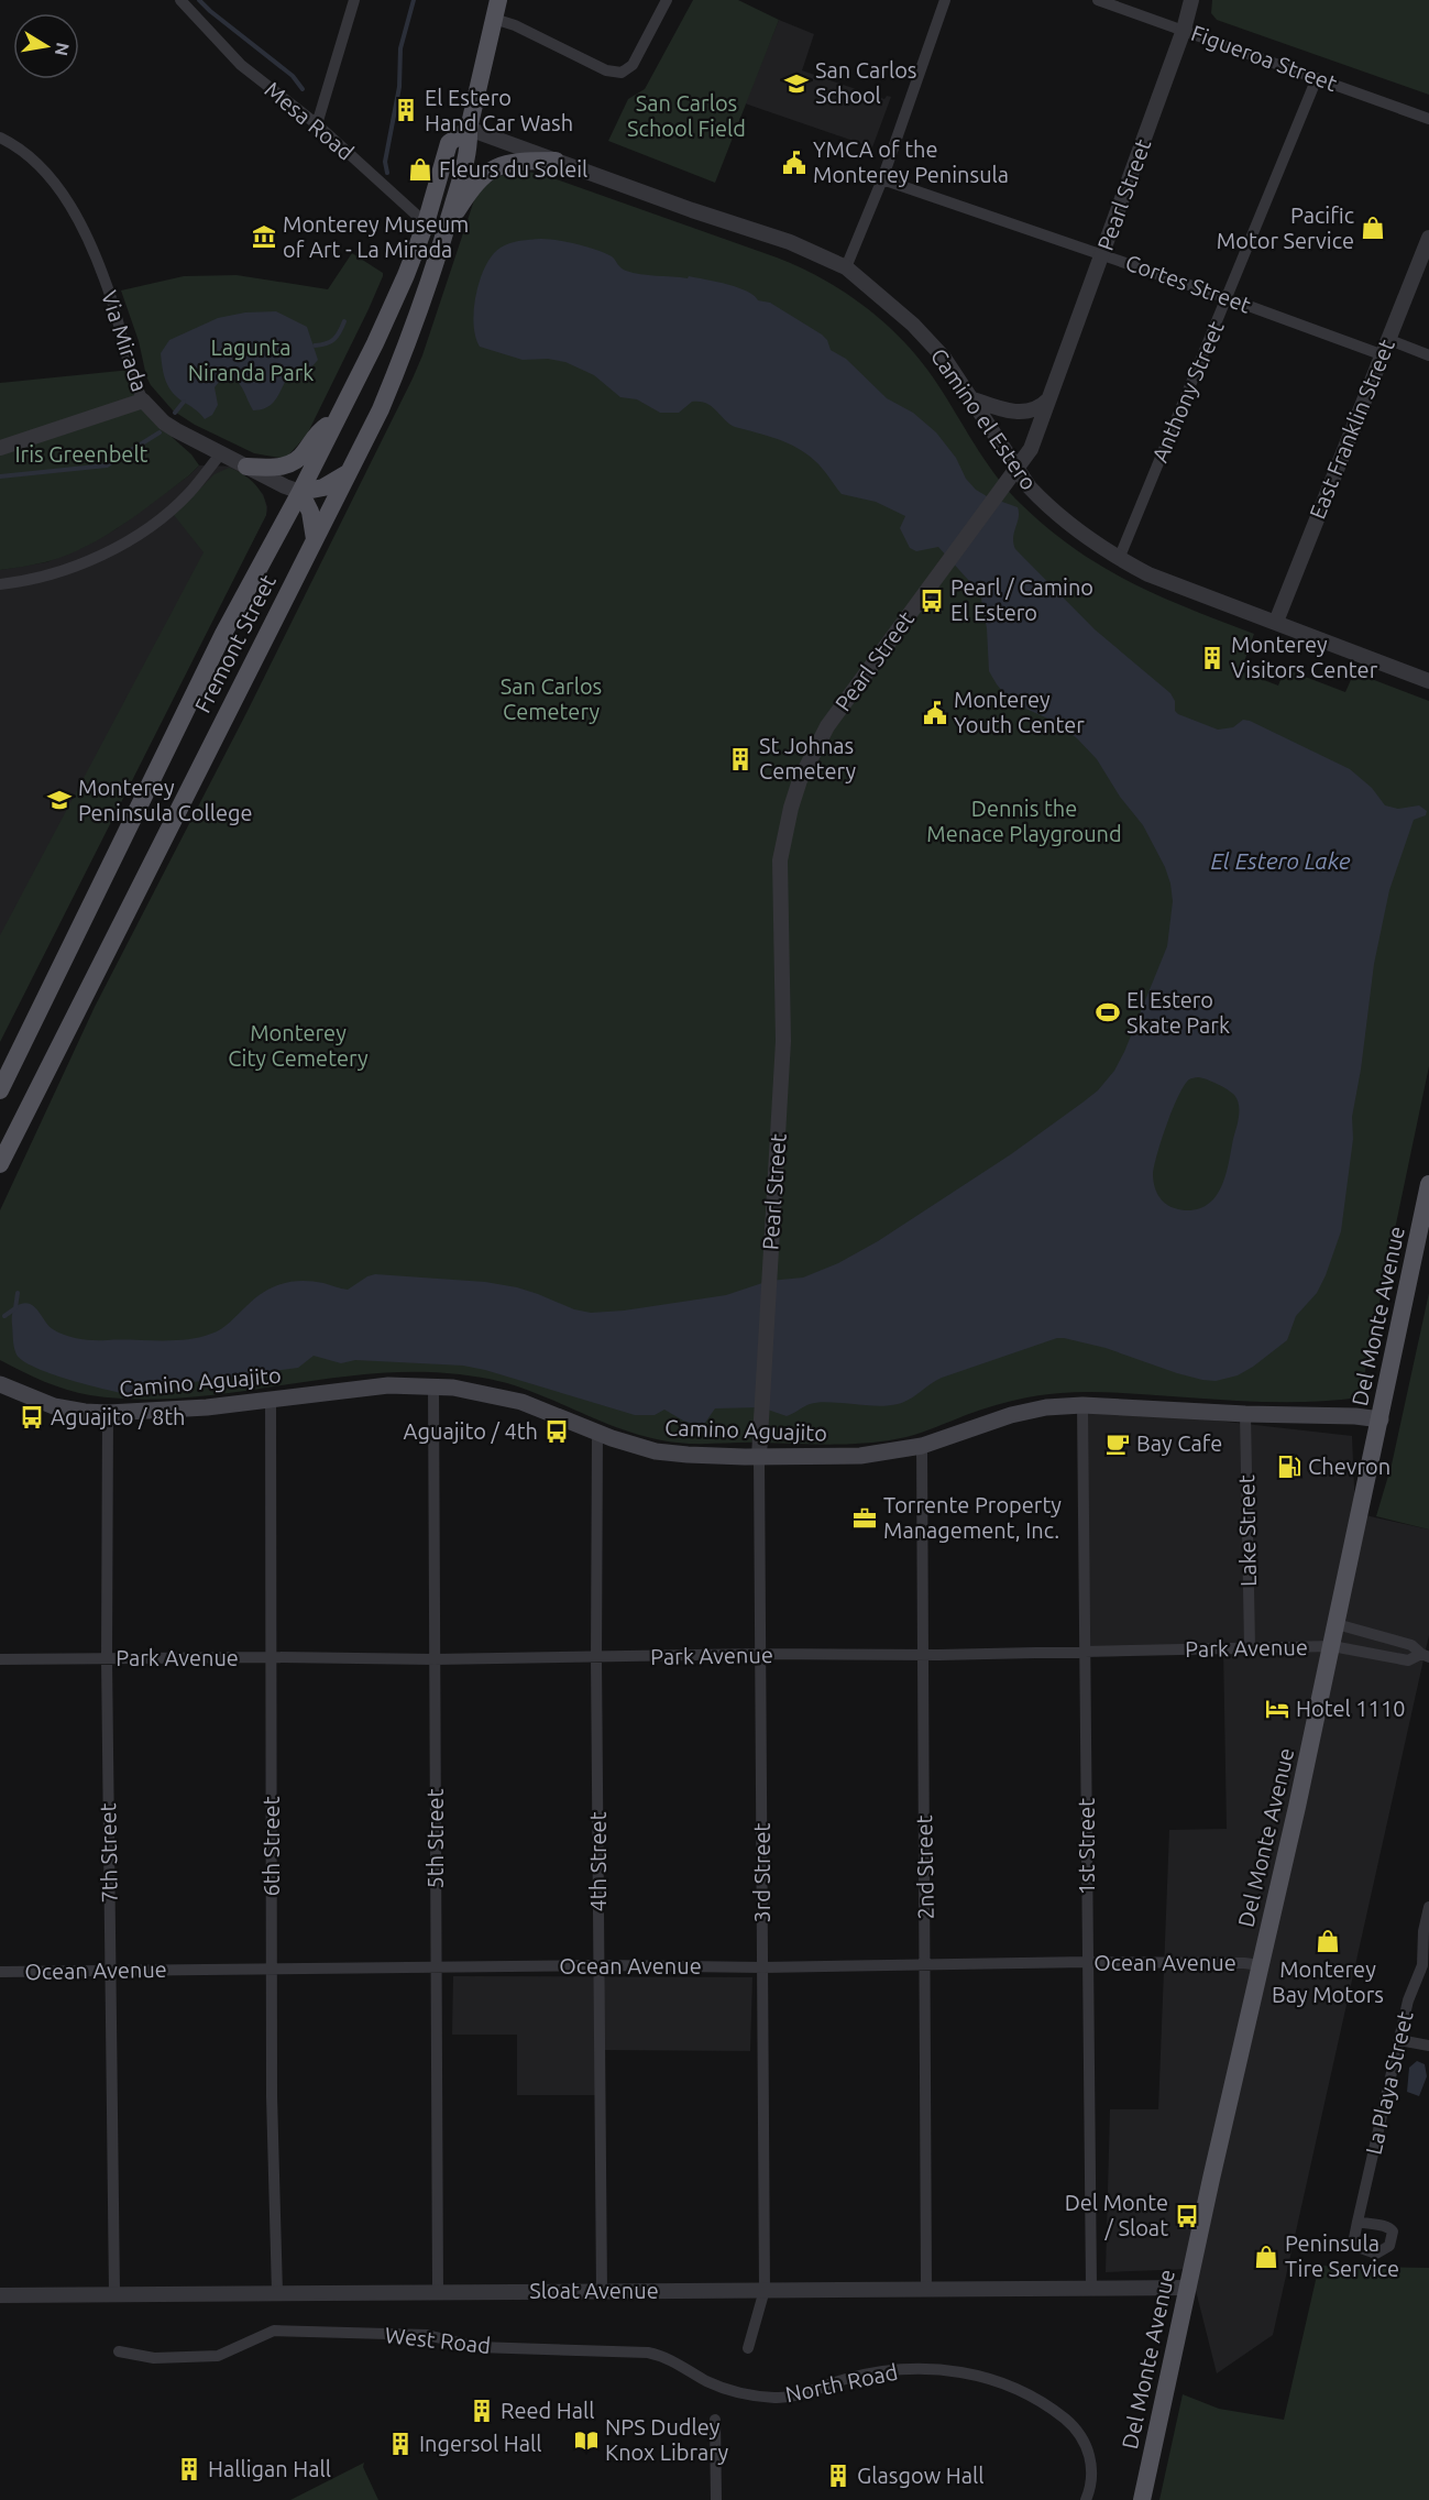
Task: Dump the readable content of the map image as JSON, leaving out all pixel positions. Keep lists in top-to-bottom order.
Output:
{
  "streets": {
    "main road": ["Fremont Street", "Del Monte Avenue", "Camino Aguajito"],
    "street": [
      "Figueroa Street",
      "Mesa Road",
      "Pearl Street",
      "Cortes Street",
      "Via Mirada",
      "Anthony Street",
      "Camino el Estero",
      "East Franklin Street",
      "Lake Street",
      "Park Avenue",
      "5th Street",
      "6th Street",
      "1st Street",
      "7th Street",
      "4th Street",
      "2nd Street",
      "3rd Street",
      "Ocean Avenue",
      "La Playa Street",
      "Sloat Avenue",
      "West Road",
      "North Road"
    ]
  },
  "crossings": [
    ["Figueroa Street", "Pearl Street"],
    ["Figueroa Street", "Anthony Street"],
    ["Mesa Road", "Fremont Street"],
    ["Pearl Street", "Cortes Street"],
    ["Pearl Street", "Camino el Estero"],
    ["Pearl Street", "Camino Aguajito"],
    ["Pearl Street", "3rd Street"],
    ["Cortes Street", "Anthony Street"],
    ["Cortes Street", "East Franklin Street"],
    ["Via Mirada", "Fremont Street"],
    ["Anthony Street", "Camino el Estero"],
    ["Camino el Estero", "East Franklin Street"],
    ["Camino el Estero", "Fremont Street"],
    ["Del Monte Avenue", "Camino Aguajito"],
    ["Del Monte Avenue", "Park Avenue"],
    ["Del Monte Avenue", "Ocean Avenue"],
    ["Del Monte Avenue", "Sloat Avenue"],
    ["Camino Aguajito", "Lake Street"],
    ["Camino Aguajito", "5th Street"],
    ["Camino Aguajito", "6th Street"],
    ["Camino Aguajito", "1st Street"],
    ["Camino Aguajito", "7th Street"],
    ["Camino Aguajito", "4th Street"],
    ["Camino Aguajito", "2nd Street"],
    ["Camino Aguajito", "3rd Street"],
    ["Lake Street", "Park Avenue"],
    ["Park Avenue", "5th Street"],
    ["Park Avenue", "6th Street"],
    ["Park Avenue", "1st Street"],
    ["Park Avenue", "7th Street"],
    ["Park Avenue", "4th Street"],
    ["Park Avenue", "2nd Street"],
    ["Park Avenue", "3rd Street"],
    ["5th Street", "Ocean Avenue"],
    ["5th Street", "Sloat Avenue"],
    ["6th Street", "Ocean Avenue"],
    ["6th Street", "Sloat Avenue"],
    ["1st Street", "Ocean Avenue"],
    ["1st Street", "Sloat Avenue"],
    ["7th Street", "Ocean Avenue"],
    ["7th Street", "Sloat Avenue"],
    ["4th Street", "Ocean Avenue"],
    ["4th Street", "Sloat Avenue"],
    ["2nd Street", "Ocean Avenue"],
    ["2nd Street", "Sloat Avenue"],
    ["3rd Street", "Ocean Avenue"],
    ["3rd Street", "Sloat Avenue"],
    ["West Road", "North Road"]
  ],
  "water": ["El Estero Lake"],
  "parks": [
    "San Carlos School Field",
    "Lagunta Niranda Park",
    "Iris Greenbelt",
    "San Carlos Cemetery",
    "Dennis the Menace Playground",
    "Monterey City Cemetery"
  ],
  "places": {
    "school or university": ["San Carlos School", "Monterey Peninsula College"],
    "building": [
      "El Estero Hand Car Wash",
      "Monterey Visitors Center",
      "St Johnas Cemetery",
      "Reed Hall",
      "Ingersol Hall",
      "Halligan Hall",
      "Glasgow Hall"
    ],
    "public building": ["YMCA of the Monterey Peninsula", "Monterey Youth Center"],
    "shop": [
      "Fleurs du Soleil",
      "Pacific Motor Service",
      "Monterey Bay Motors",
      "Peninsula Tire Service"
    ],
    "museum": ["Monterey Museum of Art - La Mirada"],
    "bus stop": [
      "Pearl / Camino El Estero",
      "Aguajito / 8th",
      "Aguajito / 4th",
      "Del Monte / Sloat"
    ],
    "sports": ["El Estero Skate Park"],
    "cafe": ["Bay Cafe"],
    "fuel station": ["Chevron"],
    "office": ["Torrente Property Management, Inc."],
    "hotel": ["Hotel 1110"],
    "library": ["NPS Dudley Knox Library"]
  },
  "north": "right"
}
